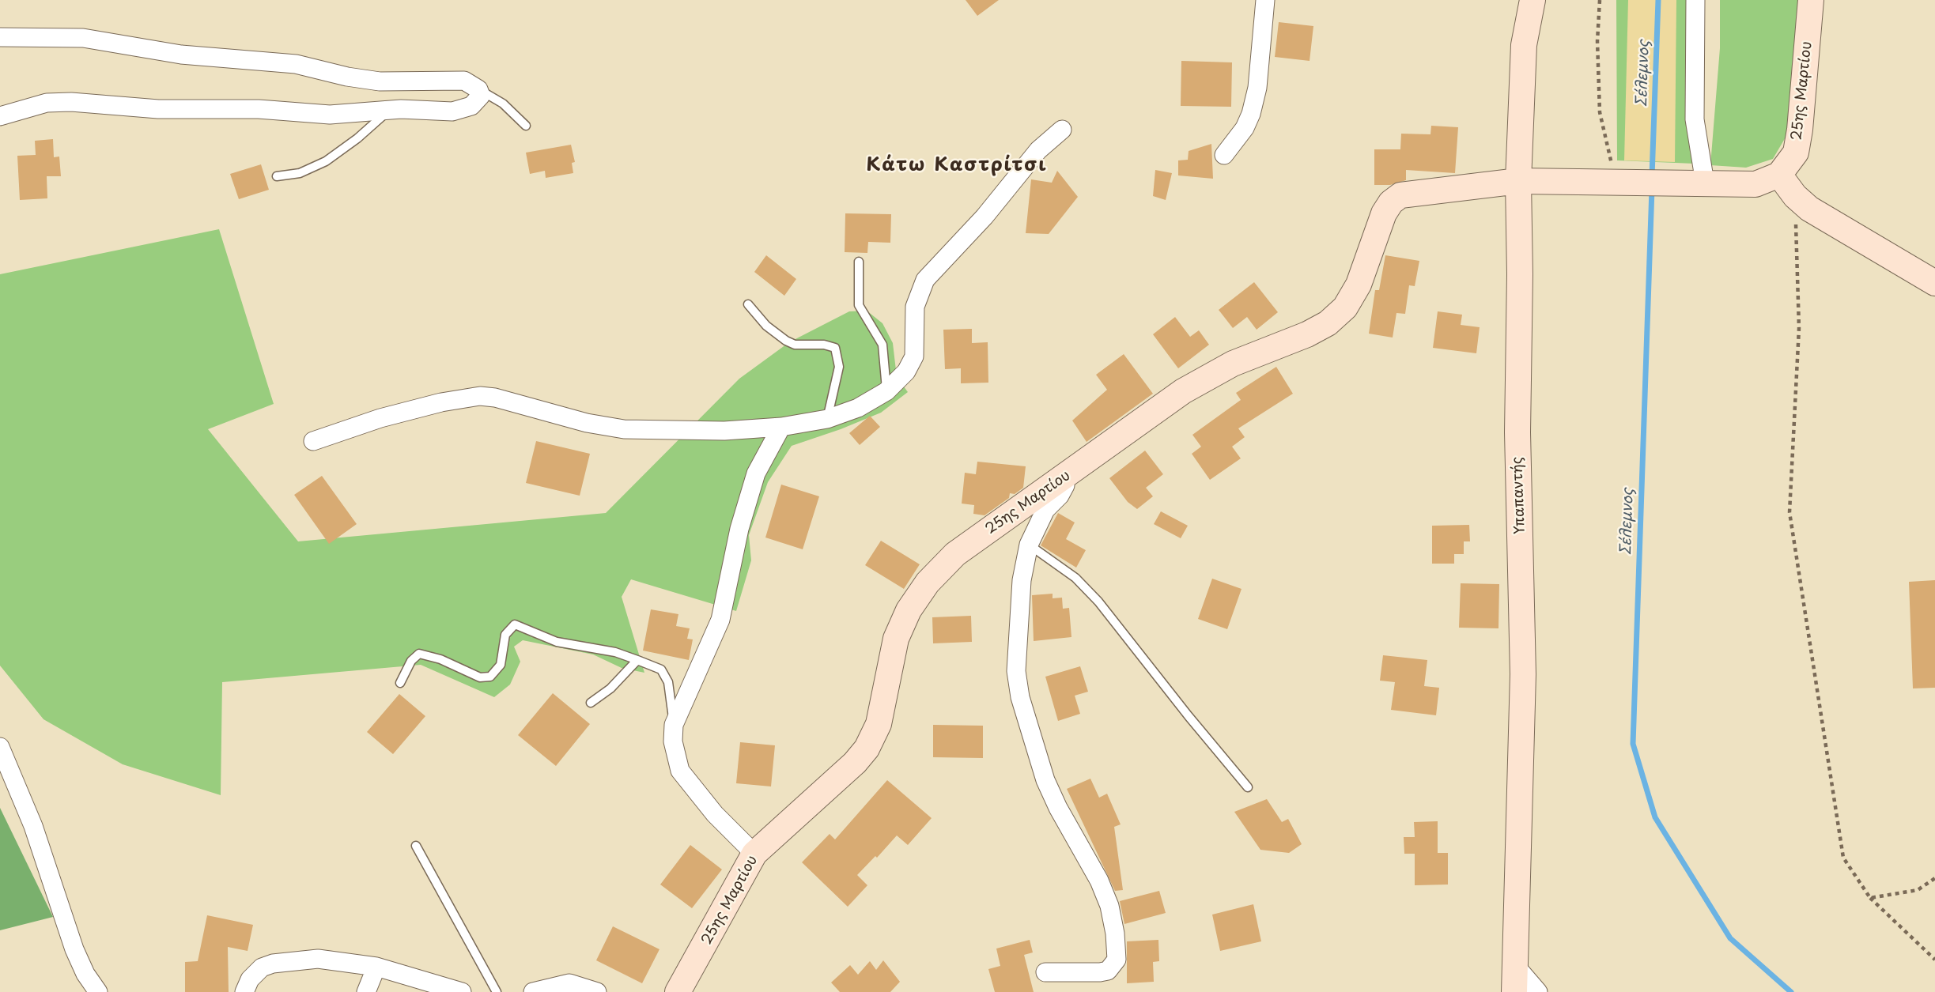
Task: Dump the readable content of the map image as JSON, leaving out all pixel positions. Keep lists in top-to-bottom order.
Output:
{
  "streets": {
    "street": ["25ης Μαρτίου", "Υπαπαντής"]
  },
  "crossings": [
    ["25ης Μαρτίου", "Υπαπαντής"]
  ],
  "districts": ["Κάτω Καστρίτσι"],
  "water": ["Σέλεμνος"]
}
